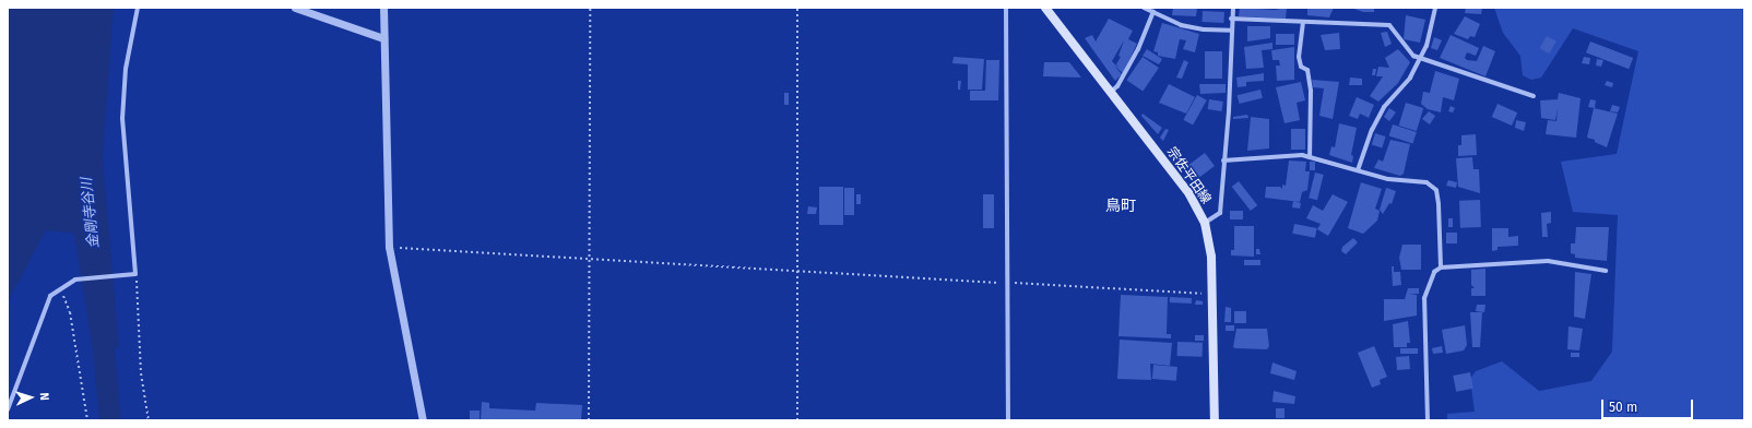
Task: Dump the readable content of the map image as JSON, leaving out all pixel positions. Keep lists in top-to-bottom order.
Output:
{
  "streets": {
    "main road": ["宗佐平田線"]
  },
  "districts": ["鳥町"],
  "water": ["金剛寺谷川"],
  "scale_bar": "50 m",
  "north": "right"
}
